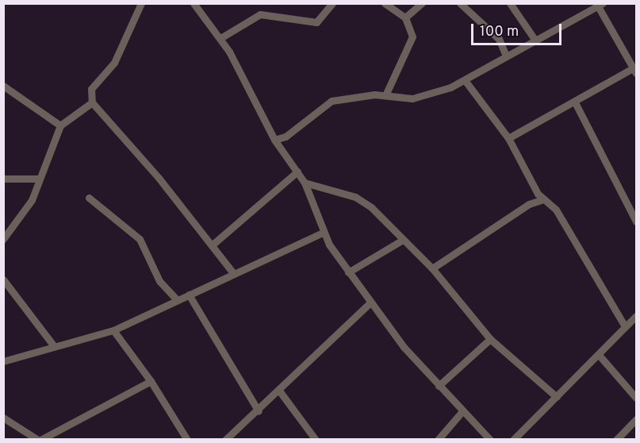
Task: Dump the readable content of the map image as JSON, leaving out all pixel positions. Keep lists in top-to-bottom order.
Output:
{
  "scale_bar": "100 m"
}
